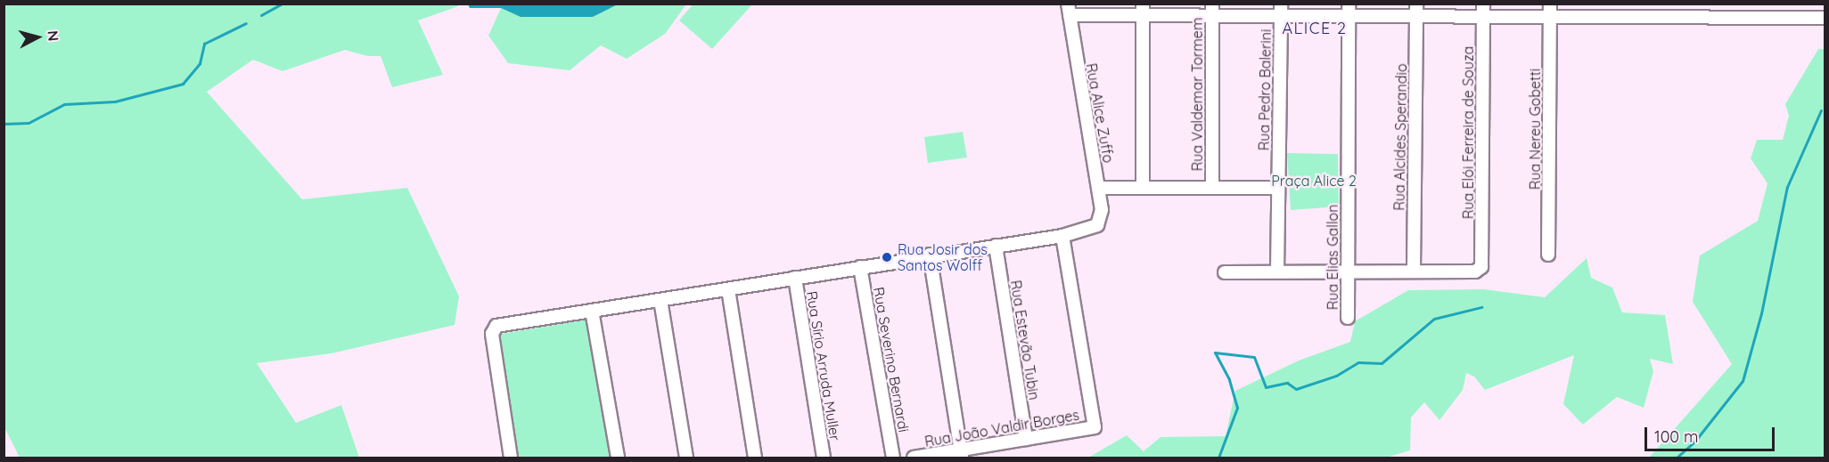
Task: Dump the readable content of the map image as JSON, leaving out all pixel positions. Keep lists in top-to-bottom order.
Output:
{
  "streets": {
    "street": [
      "Rua Pedro Balerini",
      "Rua Valdemar Tormem",
      "Rua Alice Zuffo",
      "Rua Nereu Gobetti",
      "Rua Elói Ferreira de Souza",
      "Rua Alcides Sperandio",
      "Rua Elias Gallon",
      "Rua Estevão Tubin",
      "Rua Severino Bernardi",
      "Rua Sírio Arruda Muller",
      "Rua João Valdir Borges"
    ]
  },
  "crossings": [
    ["Rua Alice Zuffo", "Rua João Valdir Borges"],
    ["Rua Elói Ferreira de Souza", "Rua Alcides Sperandio"],
    ["Rua Estevão Tubin", "Rua João Valdir Borges"]
  ],
  "districts": ["ALICE 2"],
  "parks": ["Praça Alice 2"],
  "places": ["Rua Josir dos Santos Wolff"],
  "scale_bar": "100 m",
  "north": "right"
}
